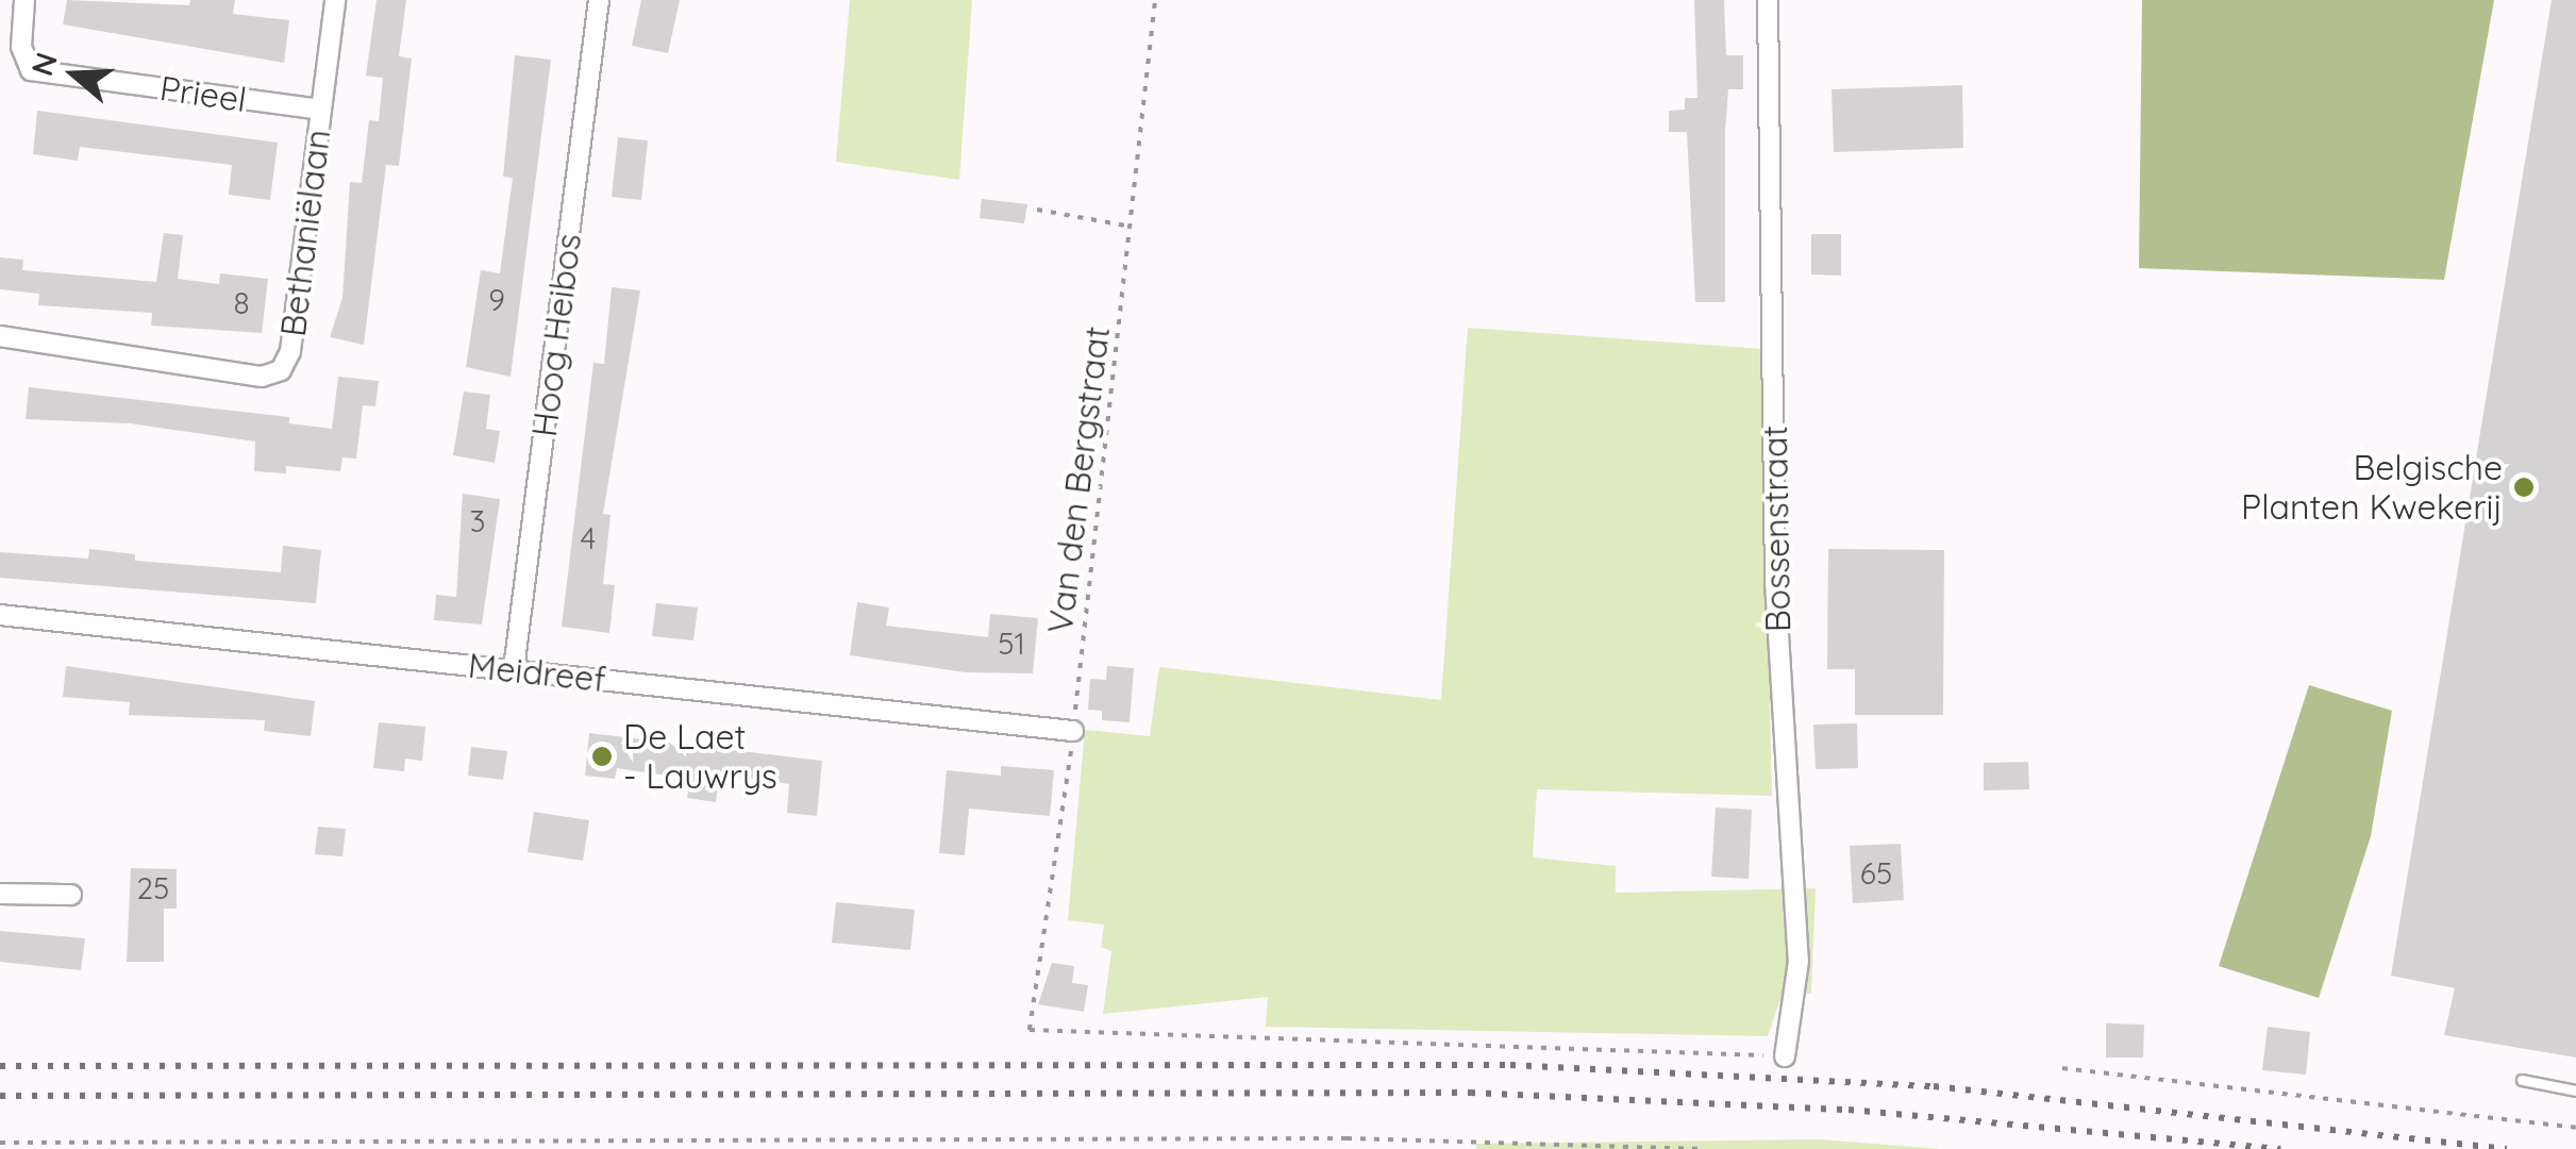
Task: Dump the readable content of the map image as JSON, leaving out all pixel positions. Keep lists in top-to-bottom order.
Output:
{
  "streets": {
    "street": [
      "Prieel",
      "Bethaniëlaan",
      "Hoog Heibos",
      "Bossenstraat",
      "Meidreef"
    ],
    "path": ["Van den Bergstraat"]
  },
  "crossings": [
    ["Prieel", "Bethaniëlaan"],
    ["Hoog Heibos", "Meidreef"],
    ["Van den Bergstraat", "Bossenstraat"],
    ["Van den Bergstraat", "Meidreef"]
  ],
  "places": ["Belgische Planten Kwekerij", "De Laet - Lauwrys"],
  "house_numbers": [
    "9",
    "8",
    "3",
    "4",
    "51",
    "65",
    "25"
  ],
  "north": "left"
}
